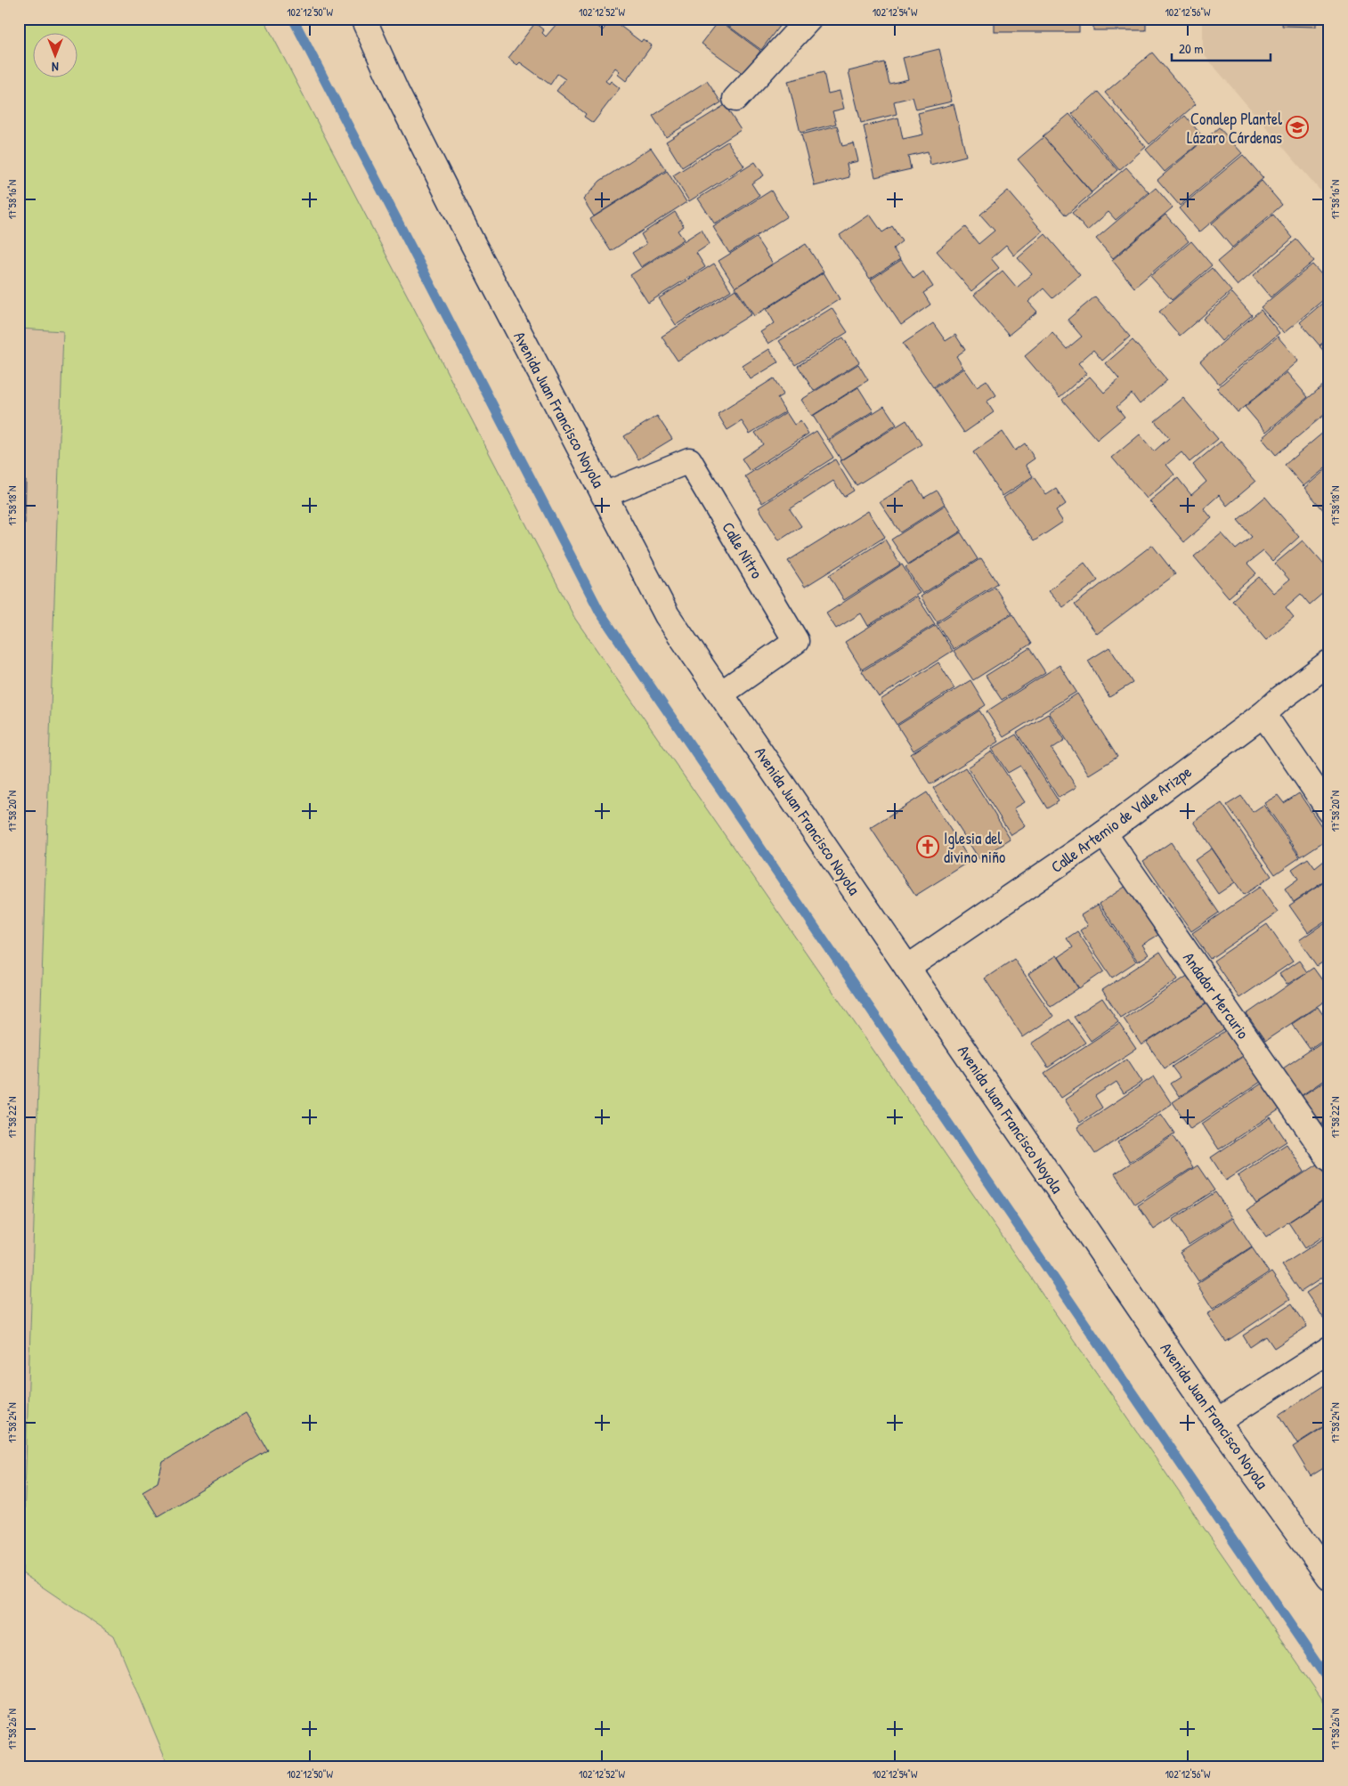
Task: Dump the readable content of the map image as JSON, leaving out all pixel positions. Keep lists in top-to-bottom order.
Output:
{
  "streets": {
    "street": [
      "Avenida Juan Francisco Noyola",
      "Calle Nitro",
      "Calle Artemio de Valle Arizpe",
      "Andador Mercurio"
    ]
  },
  "crossings": [
    ["Avenida Juan Francisco Noyola", "Calle Nitro"],
    ["Avenida Juan Francisco Noyola", "Calle Artemio de Valle Arizpe"],
    ["Calle Artemio de Valle Arizpe", "Andador Mercurio"]
  ],
  "places": {
    "school or university": ["Conalep Plantel Lázaro Cárdenas"],
    "church": ["Iglesia del divino niño"]
  },
  "scale_bar": "20 m",
  "north": "bottom",
  "coordinates": [
    "102°12'50\"W",
    "102°12'52\"W",
    "102°12'54\"W",
    "102°12'56\"W",
    "17°58'16\"N",
    "17°58'18\"N",
    "17°58'20\"N",
    "17°58'22\"N",
    "17°58'24\"N",
    "17°58'26\"N"
  ]
}
